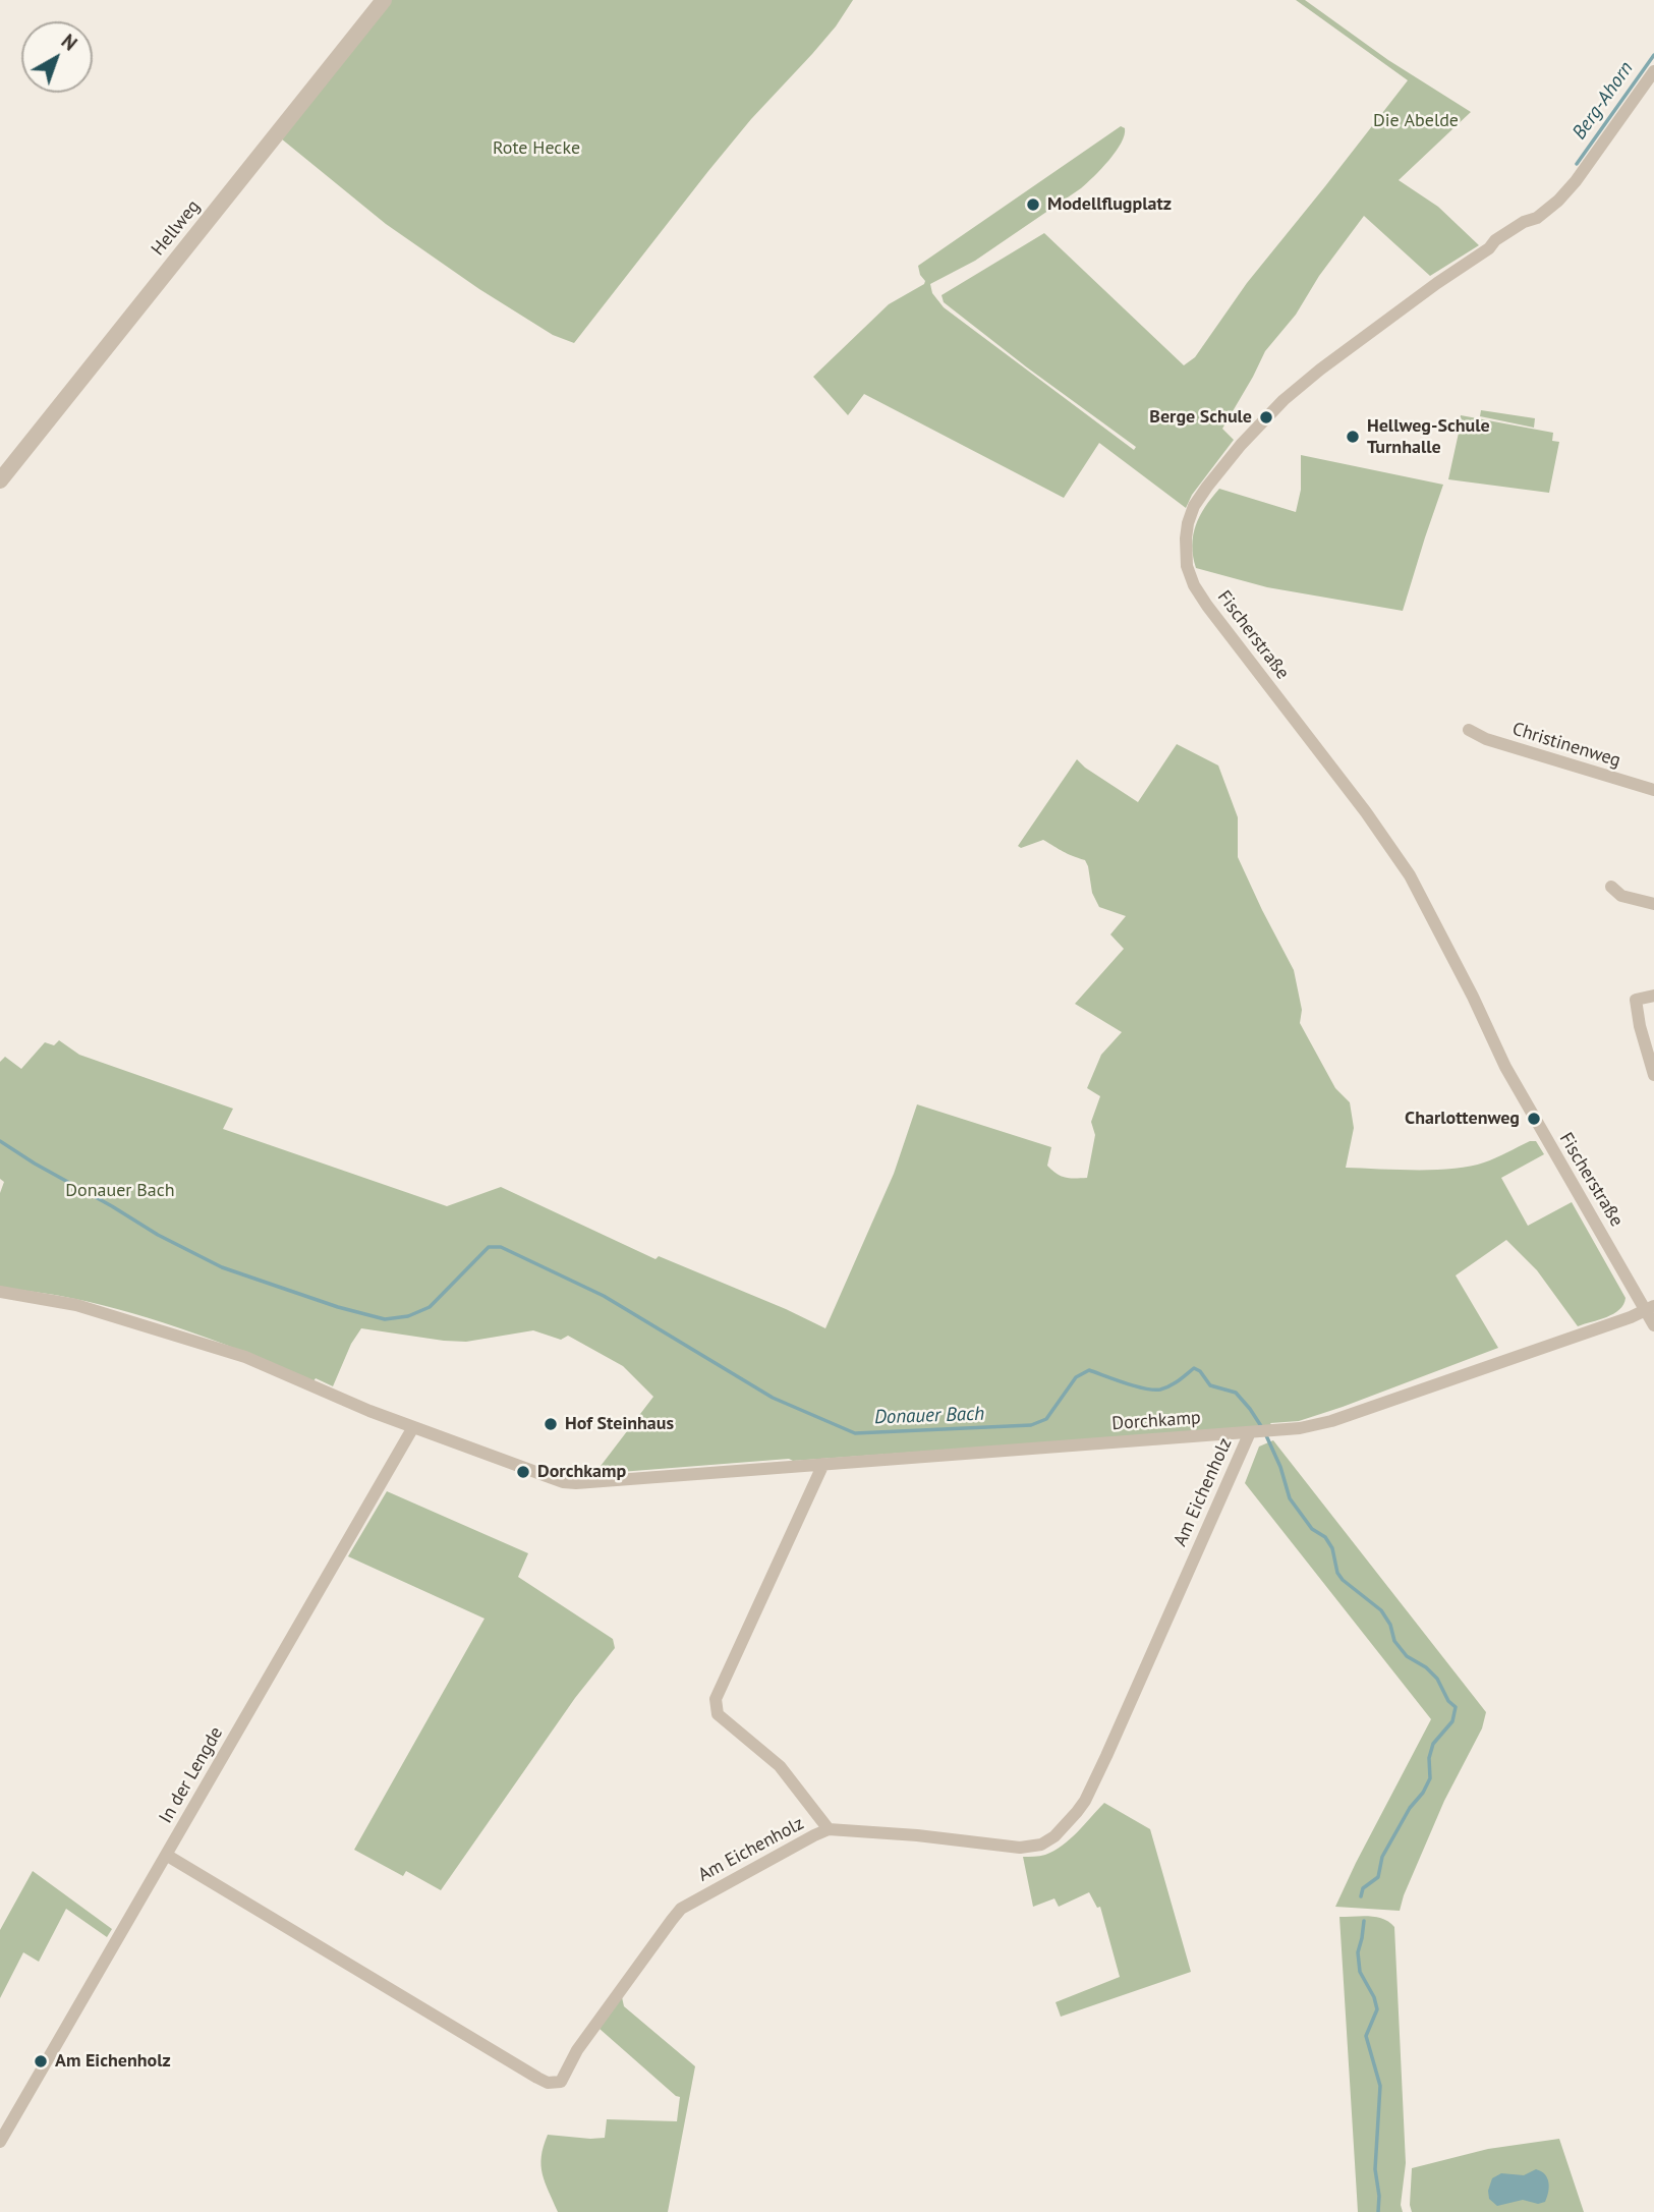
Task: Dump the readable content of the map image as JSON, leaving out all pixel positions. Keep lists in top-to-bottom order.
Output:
{
  "streets": {
    "street": [
      "Hellweg",
      "Fischerstraße",
      "Christinenweg",
      "Dorchkamp",
      "Am Eichenholz",
      "In der Lengde"
    ]
  },
  "crossings": [
    ["Fischerstraße", "Dorchkamp"],
    ["Dorchkamp", "Am Eichenholz"],
    ["Dorchkamp", "In der Lengde"],
    ["Am Eichenholz", "In der Lengde"]
  ],
  "water": ["Berg-Ahorn", "Donauer Bach"],
  "parks": ["Die Abelde", "Rote Hecke", "Donauer Bach"],
  "places": [
    "Modellflugplatz",
    "Berge Schule",
    "Hellweg-Schule Turnhalle",
    "Charlottenweg",
    "Hof Steinhaus",
    "Dorchkamp",
    "Am Eichenholz"
  ],
  "north": "top right"
}
